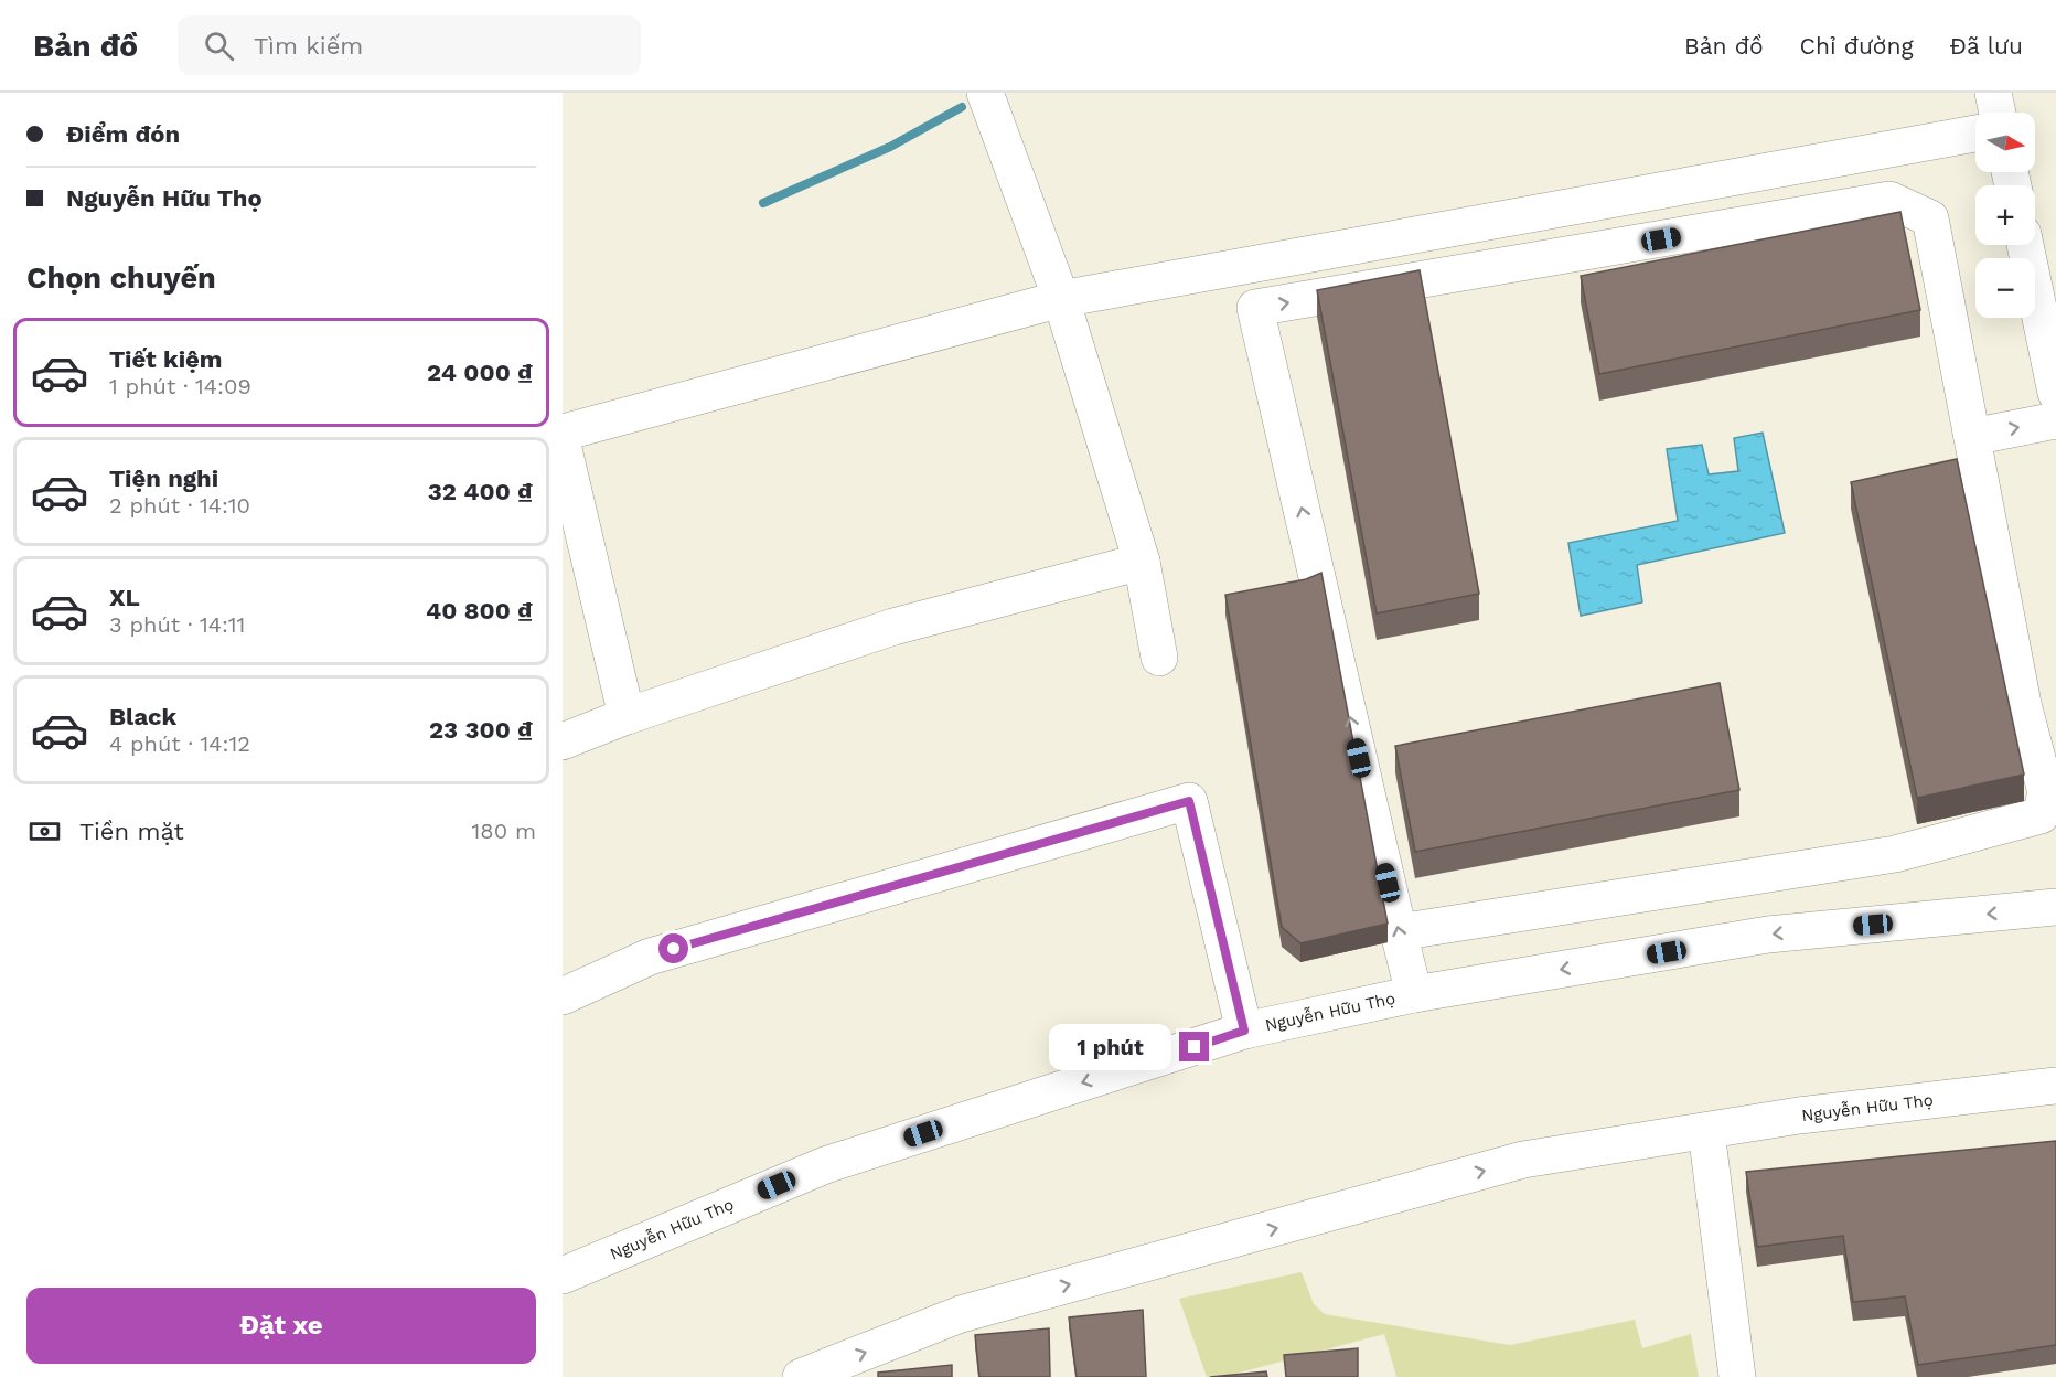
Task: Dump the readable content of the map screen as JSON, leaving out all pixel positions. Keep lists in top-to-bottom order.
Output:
{
  "streets": {
    "street": ["Nguyễn Hữu Thọ"]
  },
  "north": "right",
  "page": {
    "header": "Bản đồ",
    "search": "Tìm kiếm",
    "nav": ["Bản đồ", "Chỉ đường", "Đã lưu"],
    "banner": ["Điểm đón", "Nguyễn Hữu Thọ"],
    "map_buttons": ["+", "−"],
    "heading": "Chọn chuyến",
    "list": [
      {
        "name": "Tiết kiệm",
        "note": "1 phút · 14:09",
        "value": "24 000 ₫"
      },
      {
        "name": "Tiện nghi",
        "note": "2 phút · 14:10",
        "value": "32 400 ₫"
      },
      {
        "name": "XL",
        "note": "3 phút · 14:11",
        "value": "40 800 ₫"
      },
      {
        "name": "Black",
        "note": "4 phút · 14:12",
        "value": "23 300 ₫"
      }
    ],
    "pay": ["Tiền mặt", "180 m"],
    "bubble": "1 phút",
    "buttons": "Đặt xe"
  }
}
